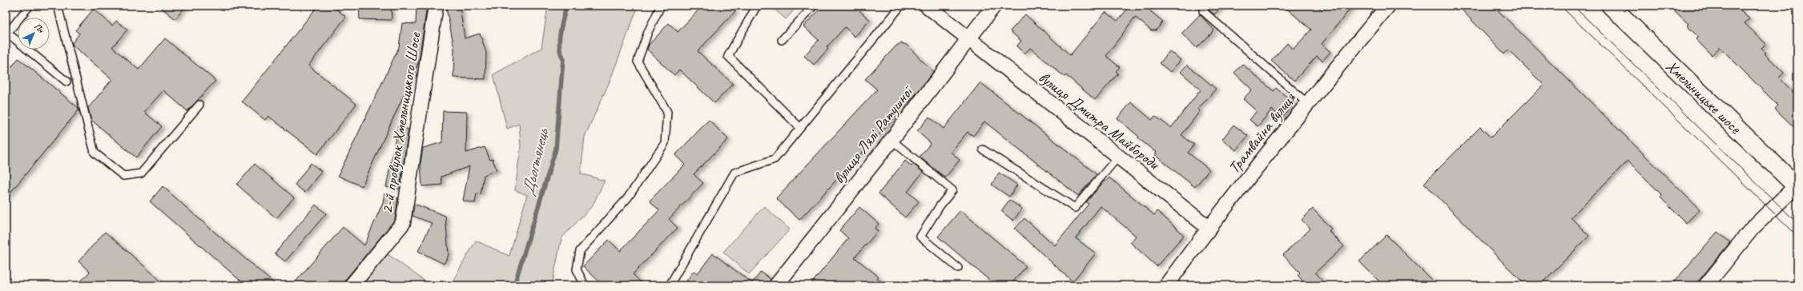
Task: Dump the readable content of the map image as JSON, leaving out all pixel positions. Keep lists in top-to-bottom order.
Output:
{
  "streets": {
    "main road": ["Хмельницьке шосе"],
    "street": [
      "вулиця Дмитра Майбороди",
      "2-й провулок Хмельницького Шосе",
      "Трамвайна вулиця",
      "вулиця Лялі Ратушної"
    ]
  },
  "crossings": [
    ["вулиця Дмитра Майбороди", "Трамвайна вулиця"],
    ["вулиця Дмитра Майбороди", "вулиця Лялі Ратушної"]
  ],
  "water": ["Дьогтянець"],
  "north": "top right"
}
